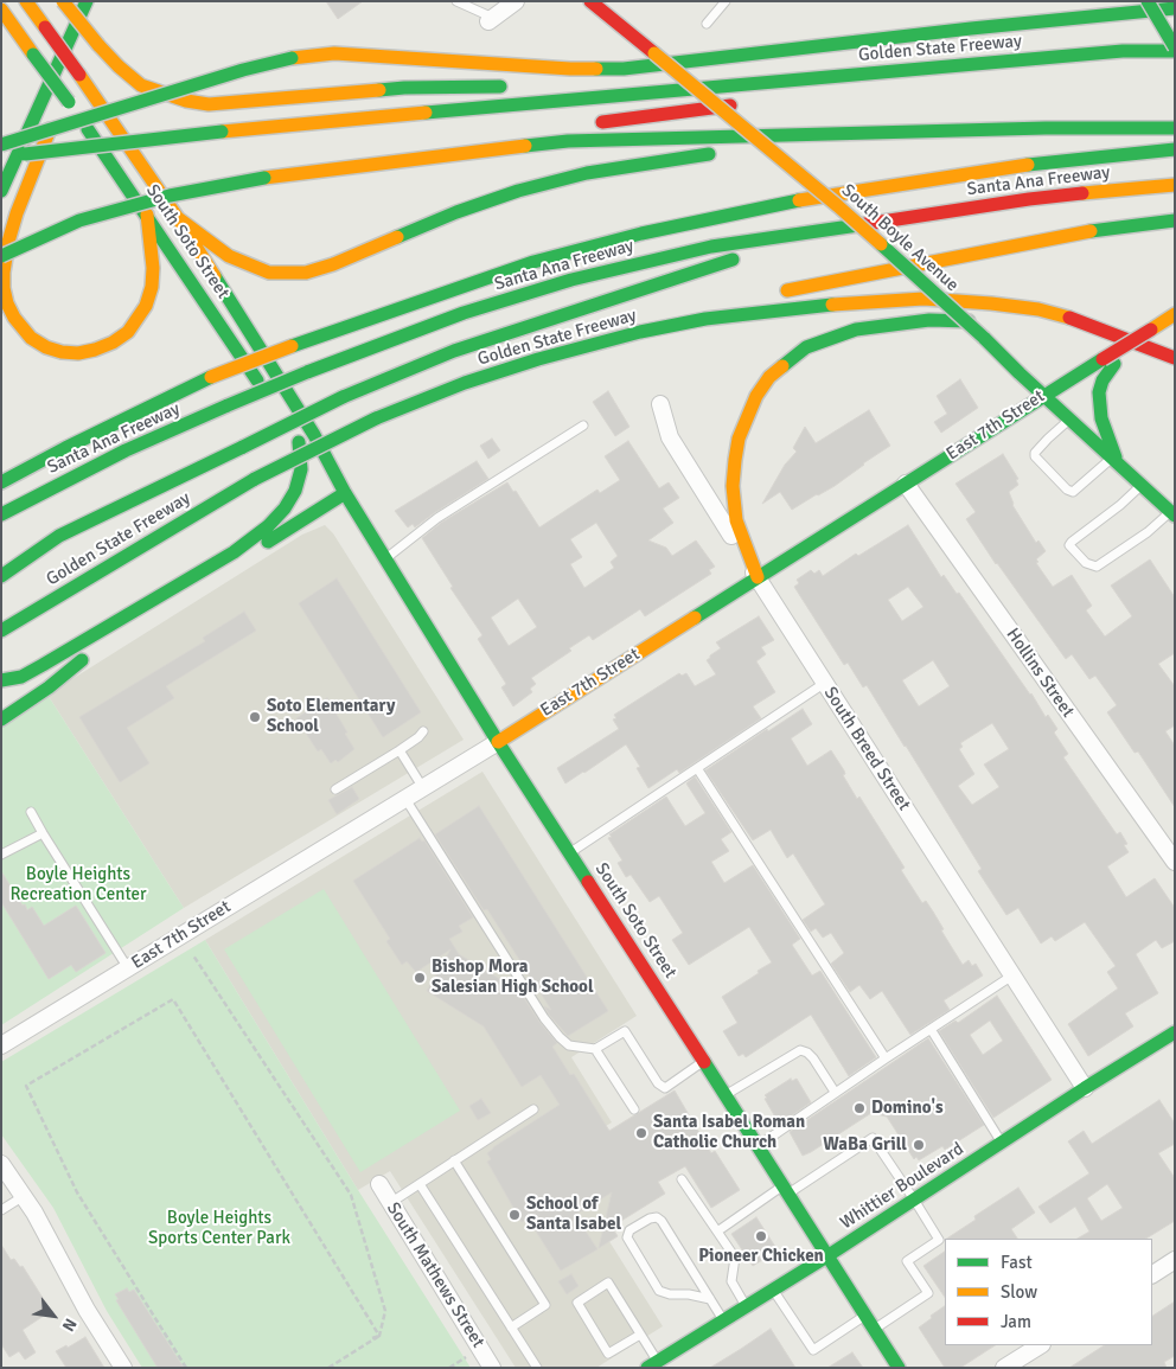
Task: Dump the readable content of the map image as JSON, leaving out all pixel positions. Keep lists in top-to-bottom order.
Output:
{
  "streets": {
    "main road": [
      "Golden State Freeway",
      "Santa Ana Freeway",
      "South Boyle Avenue",
      "South Soto Street",
      "East 7th Street",
      "Whittier Boulevard"
    ],
    "street": ["Hollins Street", "South Breed Street", "South Mathews Street"]
  },
  "crossings": [
    ["South Boyle Avenue", "East 7th Street"],
    ["South Soto Street", "East 7th Street"],
    ["South Soto Street", "Whittier Boulevard"],
    ["East 7th Street", "Hollins Street"],
    ["East 7th Street", "South Breed Street"],
    ["South Breed Street", "Whittier Boulevard"]
  ],
  "parks": ["Boyle Heights Recreation Center", "Boyle Heights Sports Center Park"],
  "places": [
    "Soto Elementary School",
    "Bishop Mora Salesian High School",
    "Domino's",
    "Santa Isabel Roman Catholic Church",
    "WaBa Grill",
    "School of Santa Isabel",
    "Pioneer Chicken"
  ],
  "legend": ["Fast", "Slow", "Jam"],
  "north": "bottom right"
}
